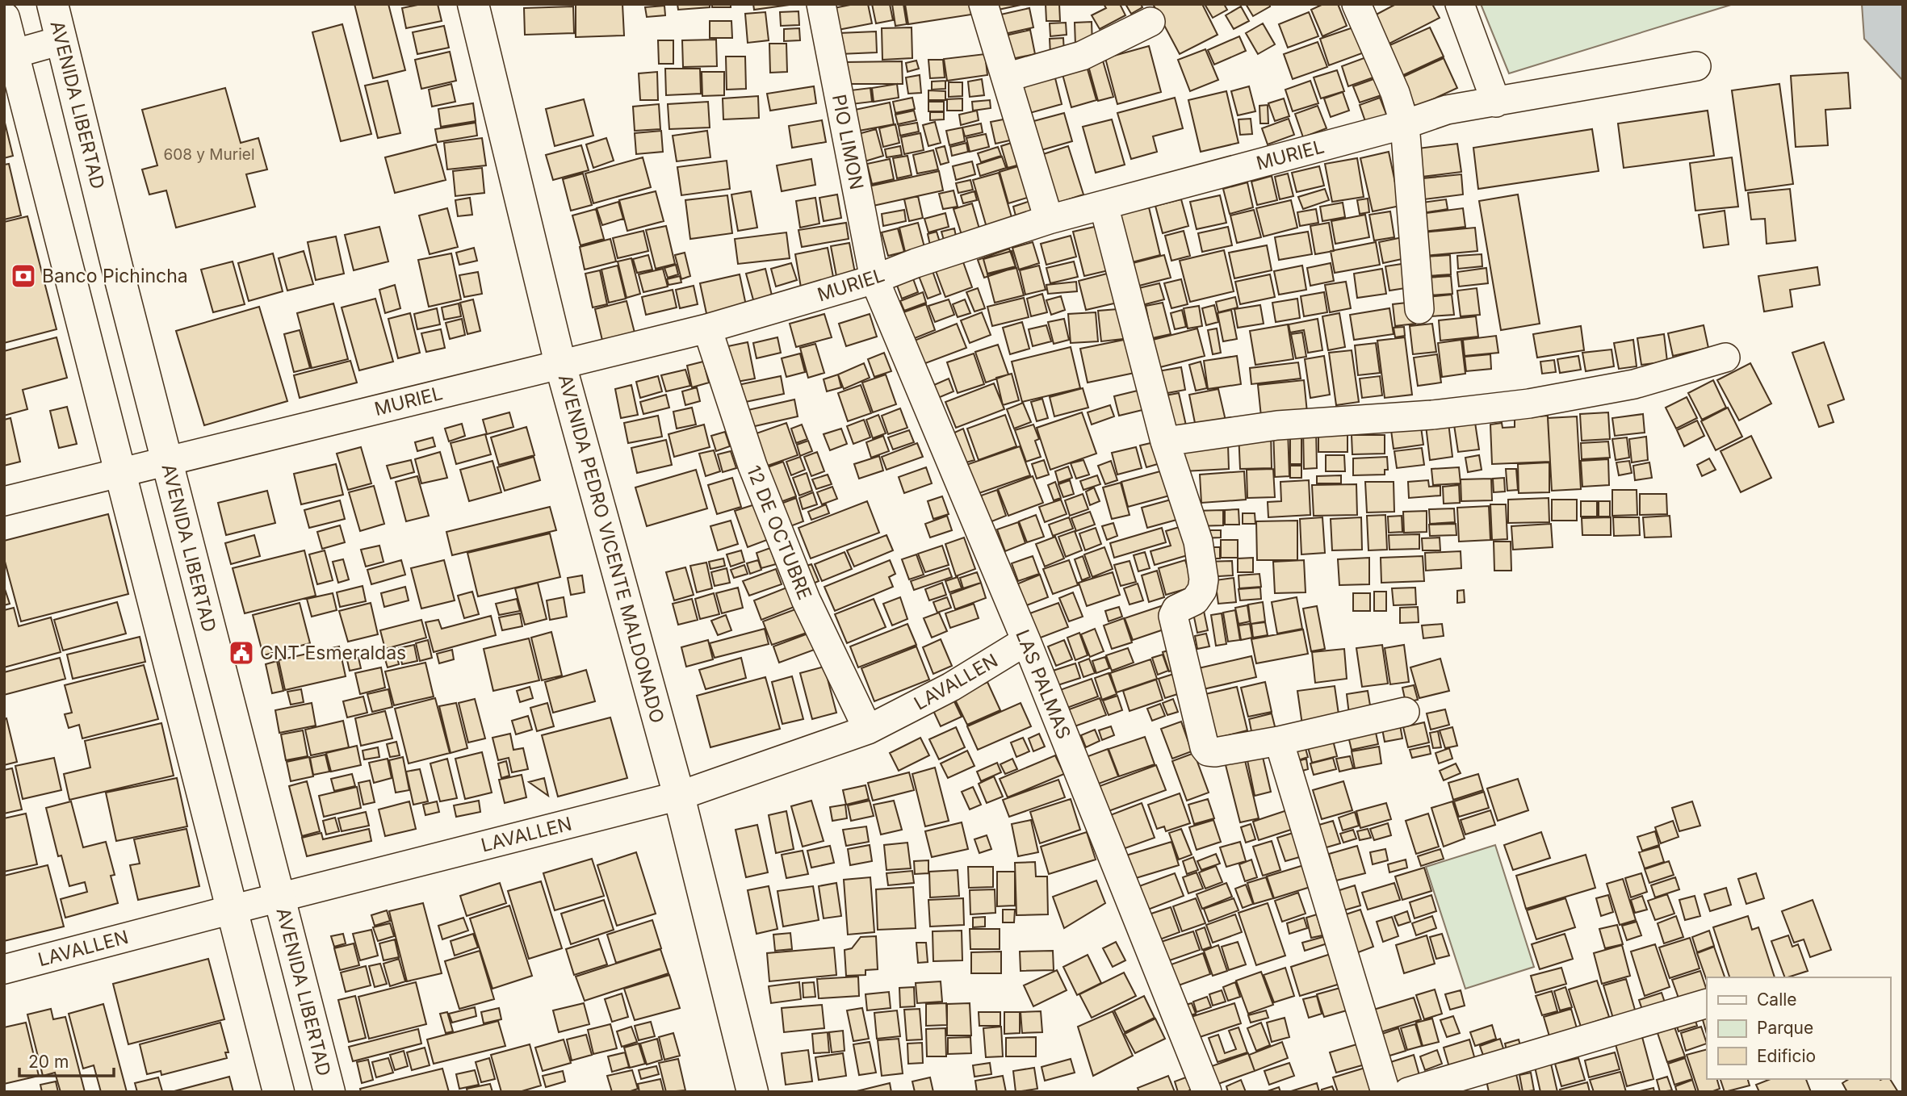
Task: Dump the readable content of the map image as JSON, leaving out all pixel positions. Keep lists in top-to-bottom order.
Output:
{
  "streets": {
    "street": [
      "AVENIDA LIBERTAD",
      "PIO LIMON",
      "MURIEL",
      "12 DE OCTUBRE",
      "AVENIDA PEDRO VICENTE MALDONADO",
      "LAVALLEN",
      "LAS PALMAS"
    ]
  },
  "crossings": [
    ["AVENIDA LIBERTAD", "MURIEL"],
    ["AVENIDA LIBERTAD", "LAVALLEN"],
    ["PIO LIMON", "MURIEL"],
    ["PIO LIMON", "LAS PALMAS"],
    ["MURIEL", "12 DE OCTUBRE"],
    ["MURIEL", "AVENIDA PEDRO VICENTE MALDONADO"],
    ["MURIEL", "LAS PALMAS"],
    ["12 DE OCTUBRE", "LAVALLEN"],
    ["AVENIDA PEDRO VICENTE MALDONADO", "LAVALLEN"],
    ["LAVALLEN", "LAS PALMAS"]
  ],
  "places": {
    "bank": ["Banco Pichincha"],
    "public building": ["CNT Esmeraldas"]
  },
  "house_numbers": ["608 y Muriel"],
  "legend": ["Calle", "Parque", "Edificio"],
  "scale_bar": "20 m"
}
